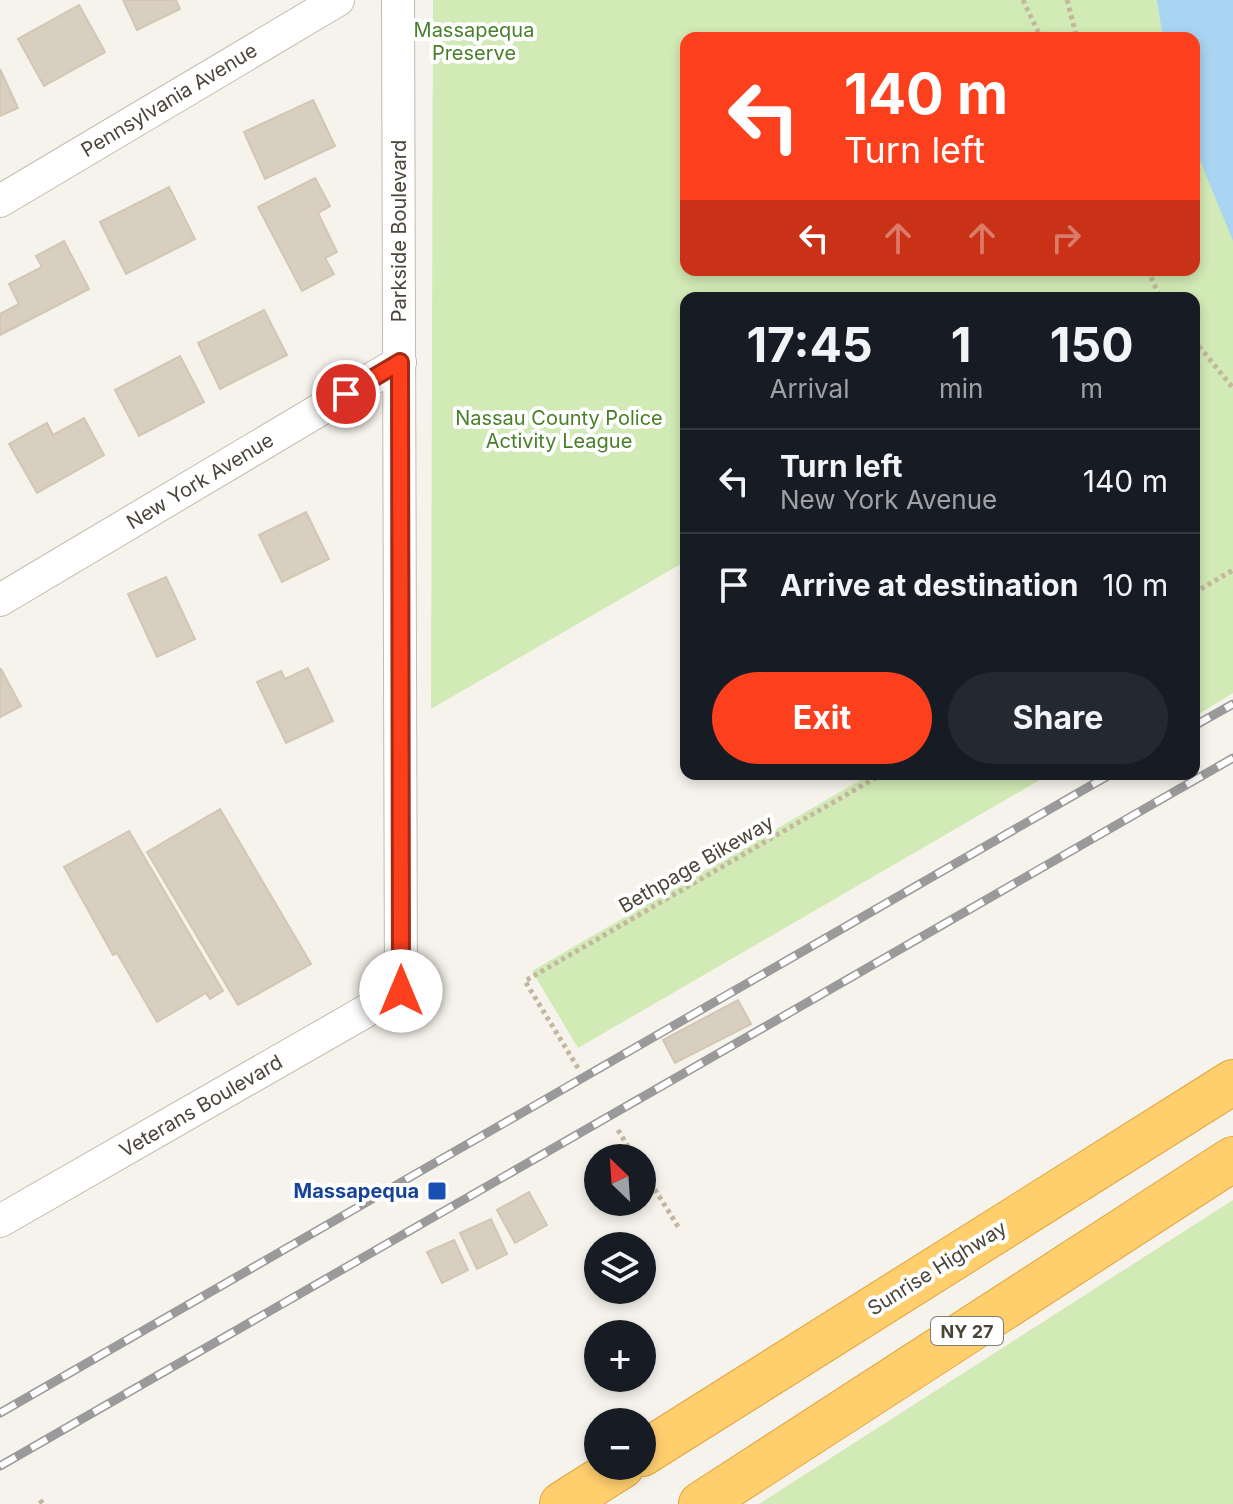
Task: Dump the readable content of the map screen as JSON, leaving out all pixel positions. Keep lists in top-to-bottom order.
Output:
{
  "streets": {
    "highway": ["Sunrise Highway", "NY 27"],
    "street": [
      "Pennsylvania Avenue",
      "Parkside Boulevard",
      "New York Avenue",
      "Veterans Boulevard"
    ],
    "path": ["Bethpage Bikeway"]
  },
  "crossings": [
    ["Parkside Boulevard", "New York Avenue"],
    ["Parkside Boulevard", "Veterans Boulevard"]
  ],
  "parks": ["Massapequa Preserve", "Nassau County Police Activity League"],
  "places": {
    "transit": ["Massapequa"]
  },
  "north": "top left",
  "page": {
    "turn": ["140 m", "Turn left"],
    "eta": [
      "17:45",
      "Arrival",
      "1",
      "min",
      "150",
      "m"
    ],
    "list": [
      {
        "name": "Turn left",
        "note": "New York Avenue",
        "value": "140 m"
      },
      {
        "name": "Arrive at destination",
        "value": "10 m"
      }
    ],
    "buttons": ["Exit", "Share"],
    "map_buttons": ["+", "−"]
  }
}
